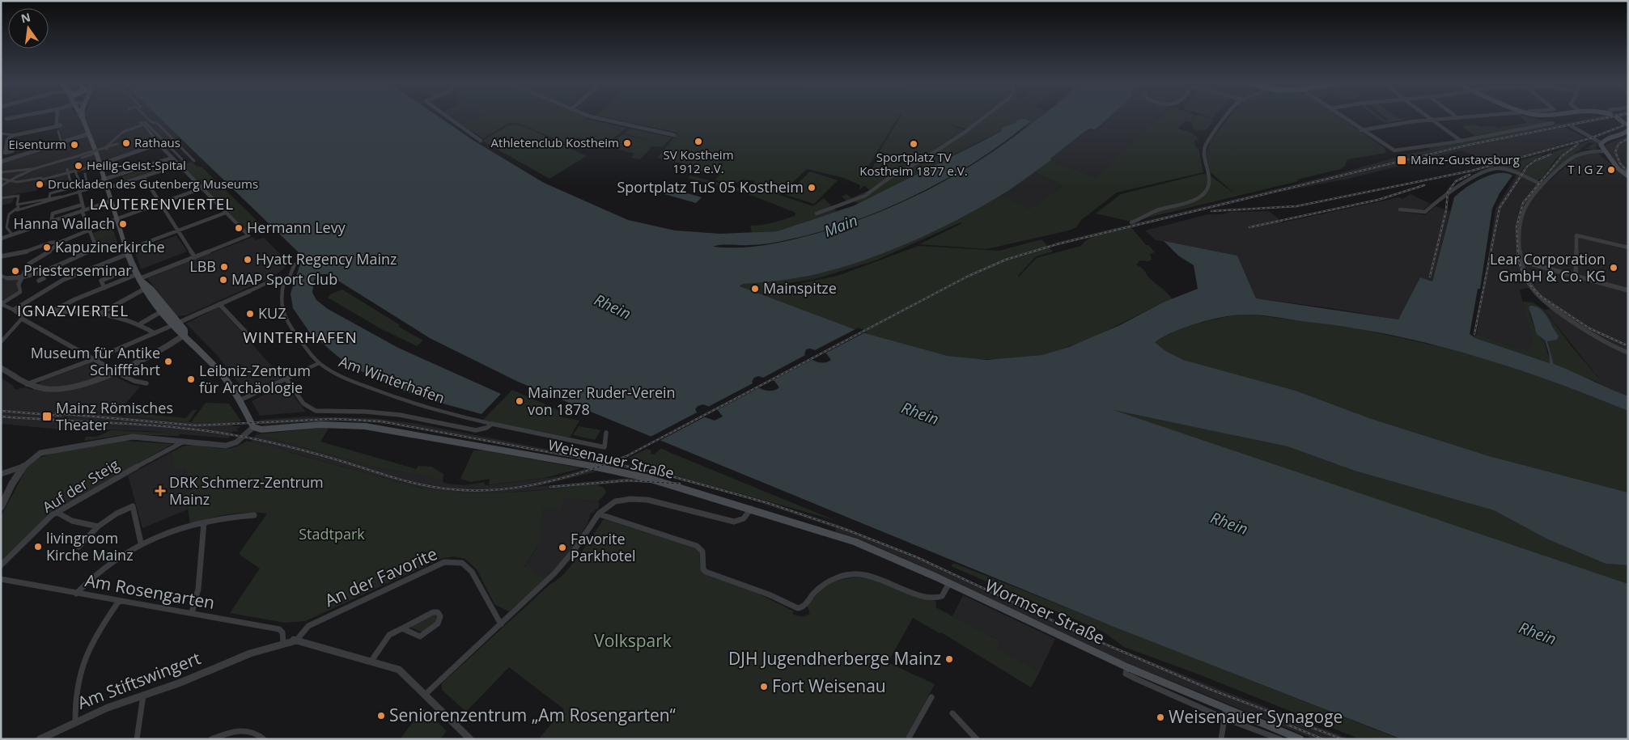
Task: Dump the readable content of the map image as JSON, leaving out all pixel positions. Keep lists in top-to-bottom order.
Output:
{
  "streets": {
    "main road": ["Weisenauer Straße", "Wormser Straße"],
    "street": [
      "Am Winterhafen",
      "Auf der Steig",
      "An der Favorite",
      "Am Rosengarten",
      "Am Stiftswingert"
    ]
  },
  "crossings": [
    ["Weisenauer Straße", "Wormser Straße"],
    ["An der Favorite", "Am Stiftswingert"],
    ["Am Rosengarten", "Am Stiftswingert"]
  ],
  "districts": ["LAUTERENVIERTEL", "IGNAZVIERTEL", "WINTERHAFEN"],
  "water": ["Main", "Rhein"],
  "parks": ["Stadtpark", "Volkspark"],
  "places": {
    "other": [
      "SV Kostheim 1912 e.V.",
      "Rathaus",
      "Athletenclub Kostheim",
      "Sportplatz TV Kostheim 1877 e.V.",
      "Eisenturm",
      "Heilig-Geist-Spital",
      "T I G Z",
      "Druckladen des Gutenberg Museums",
      "Sportplatz TuS 05 Kostheim",
      "Hanna Wallach",
      "Hermann Levy",
      "Kapuzinerkirche",
      "Hyatt Regency Mainz",
      "LBB",
      "Lear Corporation GmbH & Co. KG",
      "Priesterseminar",
      "MAP Sport Club",
      "Mainspitze",
      "KUZ",
      "Museum für Antike Schifffahrt",
      "Leibniz-Zentrum für Archäologie",
      "Mainzer Ruder-Verein von 1878",
      "livingroom Kirche Mainz",
      "Favorite Parkhotel",
      "DJH Jugendherberge Mainz",
      "Fort Weisenau",
      "Seniorenzentrum „Am Rosengarten“",
      "Weisenauer Synagoge"
    ],
    "transit": ["Mainz-Gustavsburg", "Mainz Römisches Theater"],
    "health": ["DRK Schmerz-Zentrum Mainz"]
  },
  "north": "top"
}
